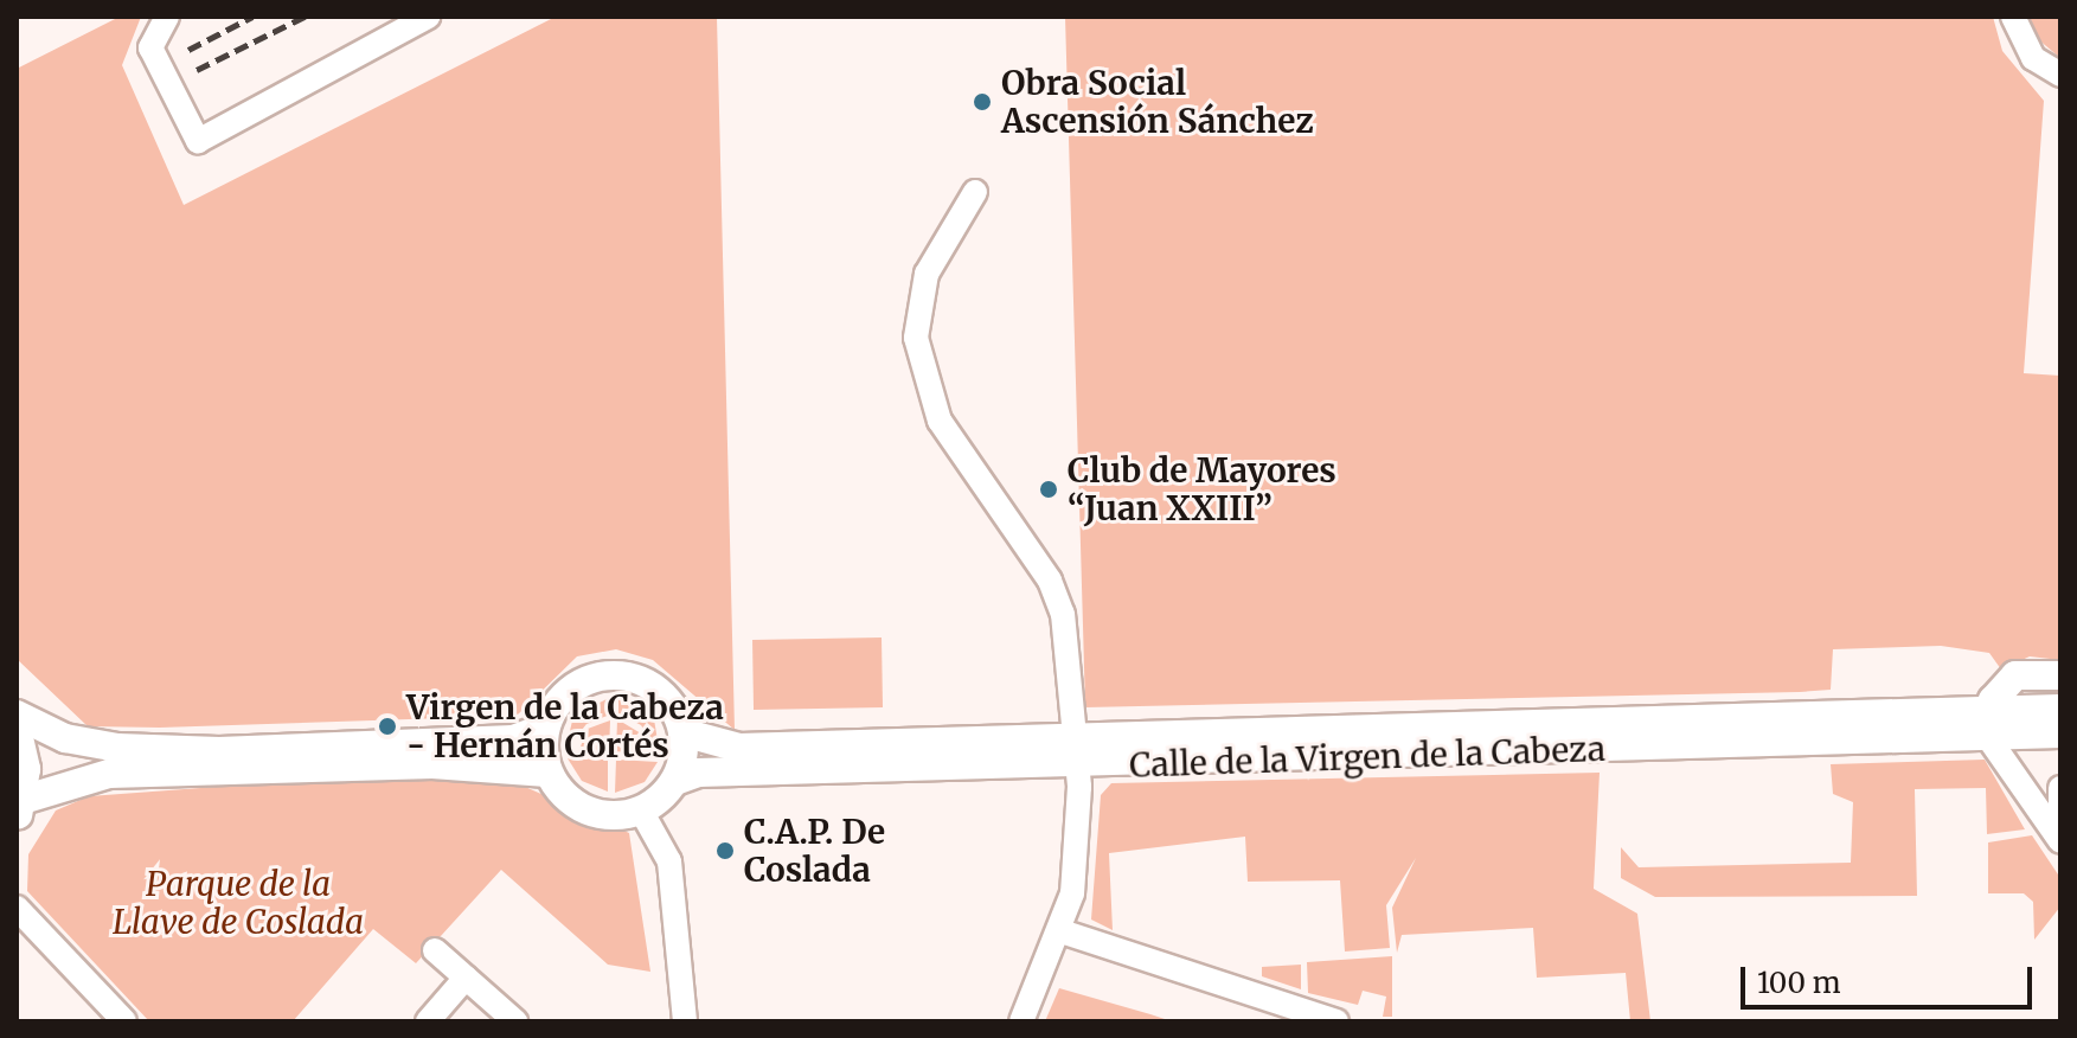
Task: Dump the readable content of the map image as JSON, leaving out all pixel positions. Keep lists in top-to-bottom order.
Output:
{
  "streets": {
    "main road": ["Calle de la Virgen de la Cabeza"]
  },
  "parks": ["Parque de la Llave de Coslada"],
  "places": [
    "Obra Social Ascensión Sánchez",
    "Club de Mayores “Juan XXIII”",
    "Virgen de la Cabeza - Hernán Cortés",
    "C.A.P. De Coslada"
  ],
  "scale_bar": "100 m"
}
